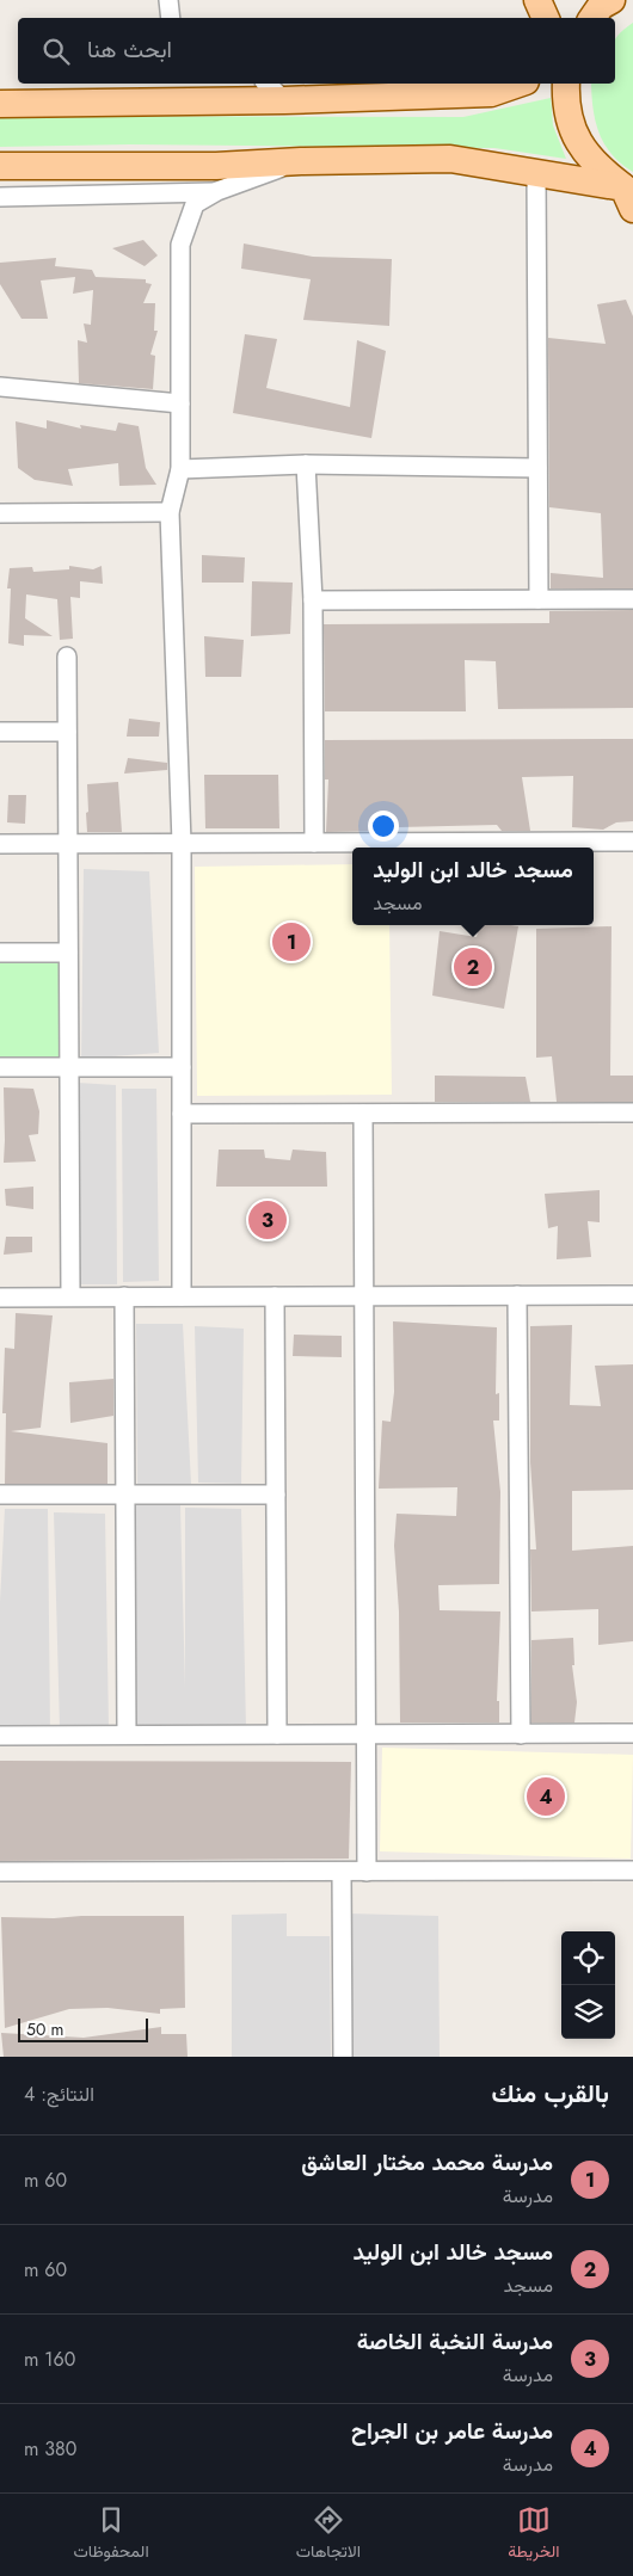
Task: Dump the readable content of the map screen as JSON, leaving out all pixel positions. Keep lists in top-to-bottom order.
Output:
{
  "scale_bar": "50 m",
  "page": {
    "search": "ابحث هنا",
    "popup": ["مسجد خالد ابن الوليد", "مسجد"],
    "pins": [
      "1",
      "2",
      "3",
      "4"
    ],
    "scale": "50 m",
    "heading": ["بالقرب منك", "النتائج: 4"],
    "list": [
      {
        "mark": "1",
        "name": "مدرسة محمد مختار العاشق",
        "note": "مدرسة",
        "value": "60 m"
      },
      {
        "mark": "2",
        "name": "مسجد خالد ابن الوليد",
        "note": "مسجد",
        "value": "60 m"
      },
      {
        "mark": "3",
        "name": "مدرسة النخبة الخاصة",
        "note": "مدرسة",
        "value": "160 m"
      },
      {
        "mark": "4",
        "name": "مدرسة عامر بن الجراح",
        "note": "مدرسة",
        "value": "380 m"
      }
    ],
    "nav": ["الخريطة", "الاتجاهات", "المحفوظات"]
  }
}
